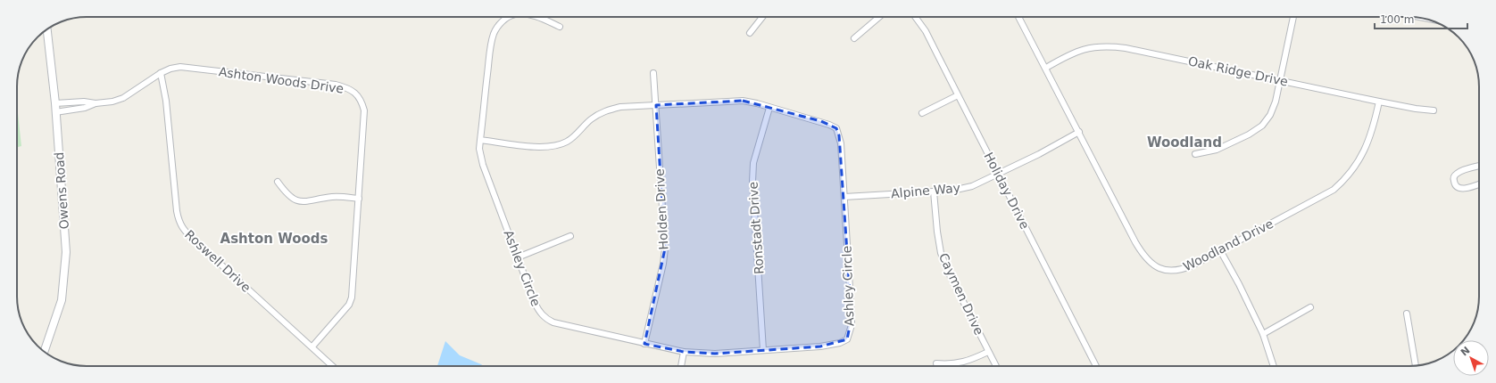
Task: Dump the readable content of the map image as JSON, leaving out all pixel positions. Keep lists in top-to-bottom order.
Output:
{
  "streets": {
    "street": [
      "Oak Ridge Drive",
      "Ashton Woods Drive",
      "Owens Road",
      "Alpine Way",
      "Holiday Drive",
      "Holden Drive",
      "Ronstadt Drive",
      "Woodland Drive",
      "Roswell Drive",
      "Ashley Circle",
      "Caymen Drive"
    ]
  },
  "crossings": [
    ["Oak Ridge Drive", "Woodland Drive"],
    ["Ashton Woods Drive", "Owens Road"],
    ["Ashton Woods Drive", "Roswell Drive"],
    ["Alpine Way", "Holiday Drive"],
    ["Alpine Way", "Woodland Drive"],
    ["Alpine Way", "Ashley Circle"],
    ["Alpine Way", "Caymen Drive"],
    ["Holden Drive", "Ashley Circle"],
    ["Ronstadt Drive", "Ashley Circle"]
  ],
  "districts": ["Woodland", "Ashton Woods"],
  "scale_bar": "100 m",
  "north": "top left"
}
